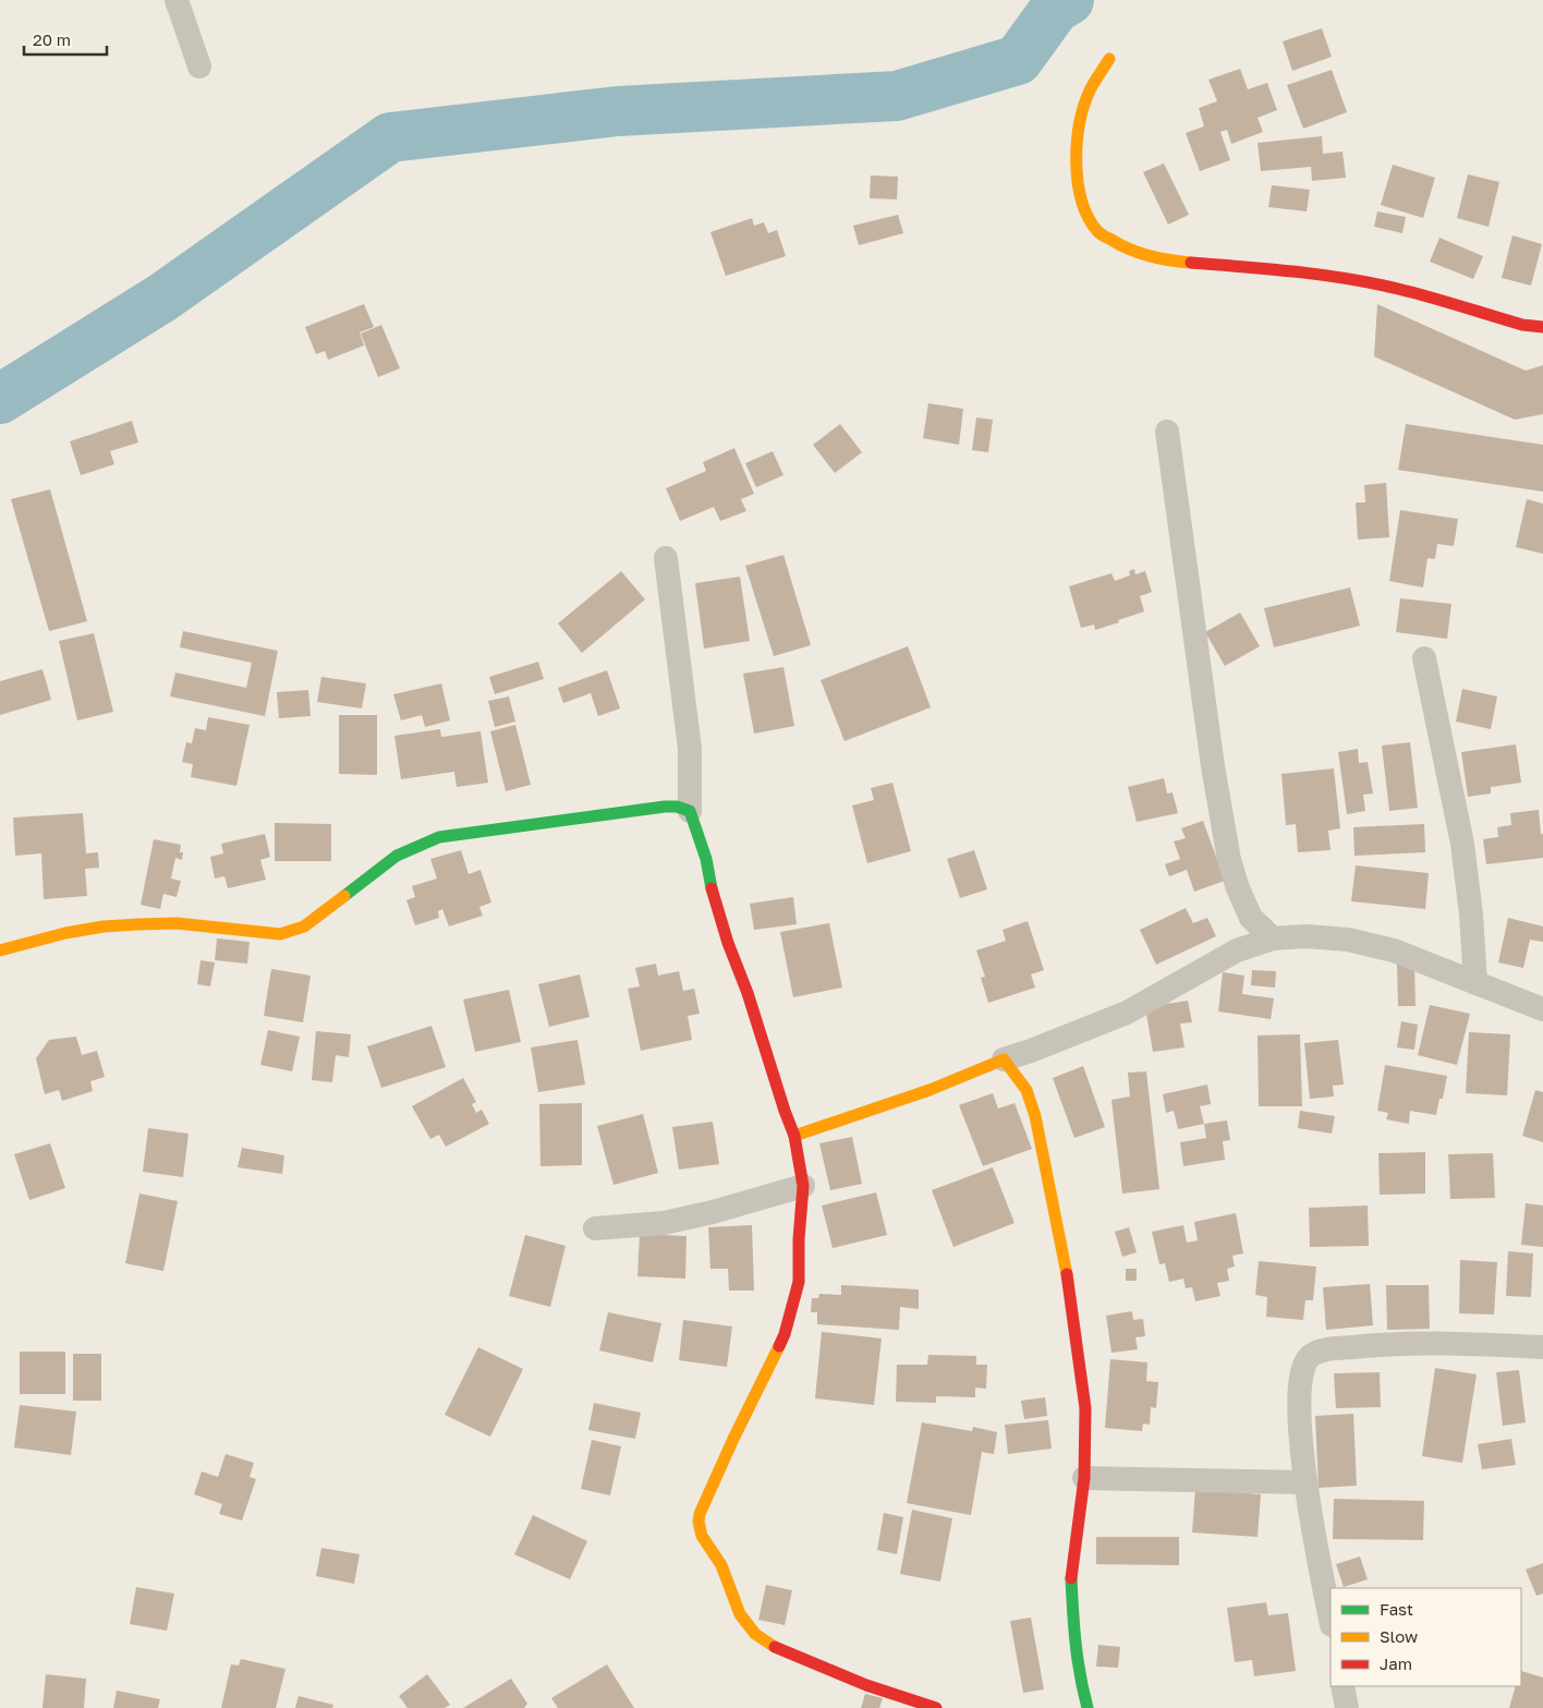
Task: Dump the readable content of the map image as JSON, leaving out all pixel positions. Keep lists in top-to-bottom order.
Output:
{
  "legend": ["Fast", "Slow", "Jam"],
  "scale_bar": "20 m"
}
